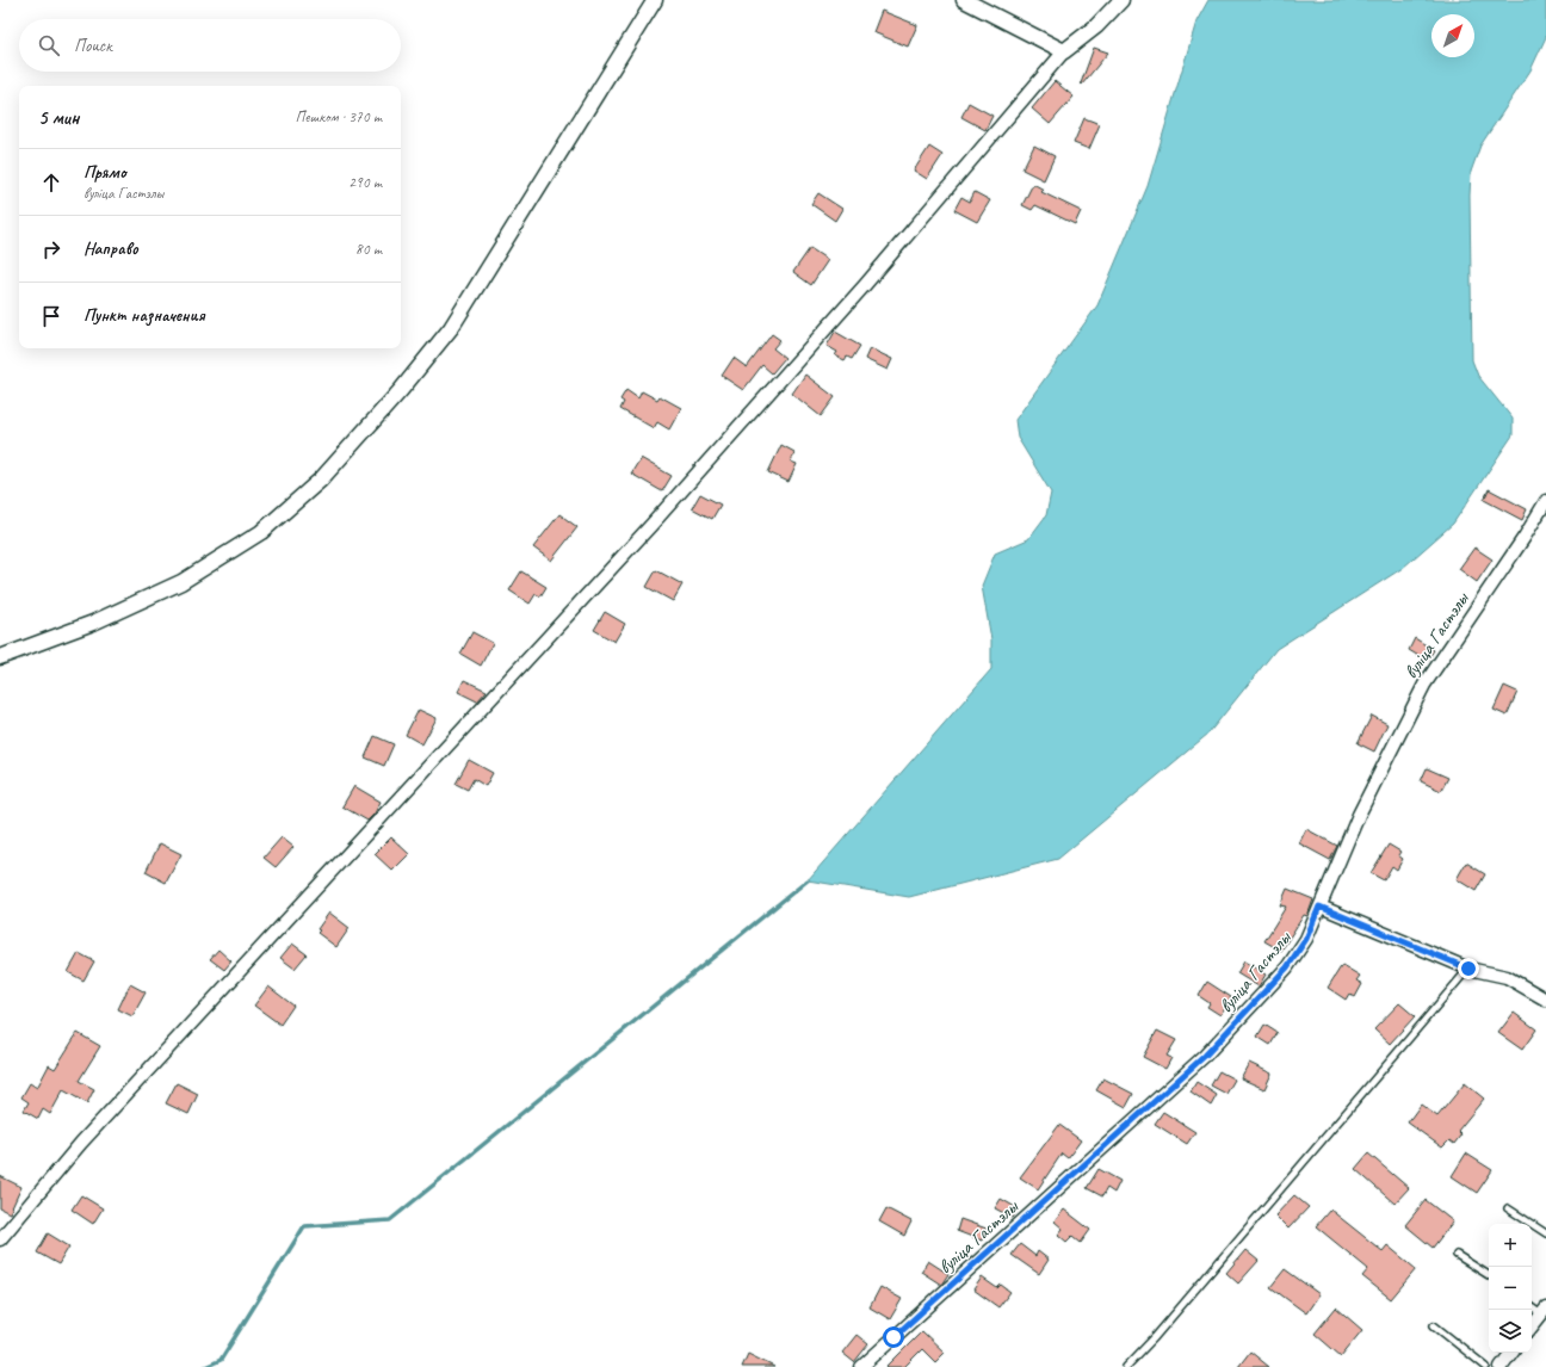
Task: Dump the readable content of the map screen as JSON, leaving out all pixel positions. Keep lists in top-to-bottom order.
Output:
{
  "streets": {
    "street": ["вуліца Гастэлы"]
  },
  "north": "top right",
  "page": {
    "search": "Поиск",
    "heading": ["5 мин", "Пешком · 370 m"],
    "list": [
      ["Прямо", "вуліца Гастэлы", "290 m"],
      ["Направо", "80 m"],
      "Пункт назначения"
    ],
    "map_buttons": ["+", "−"]
  }
}
